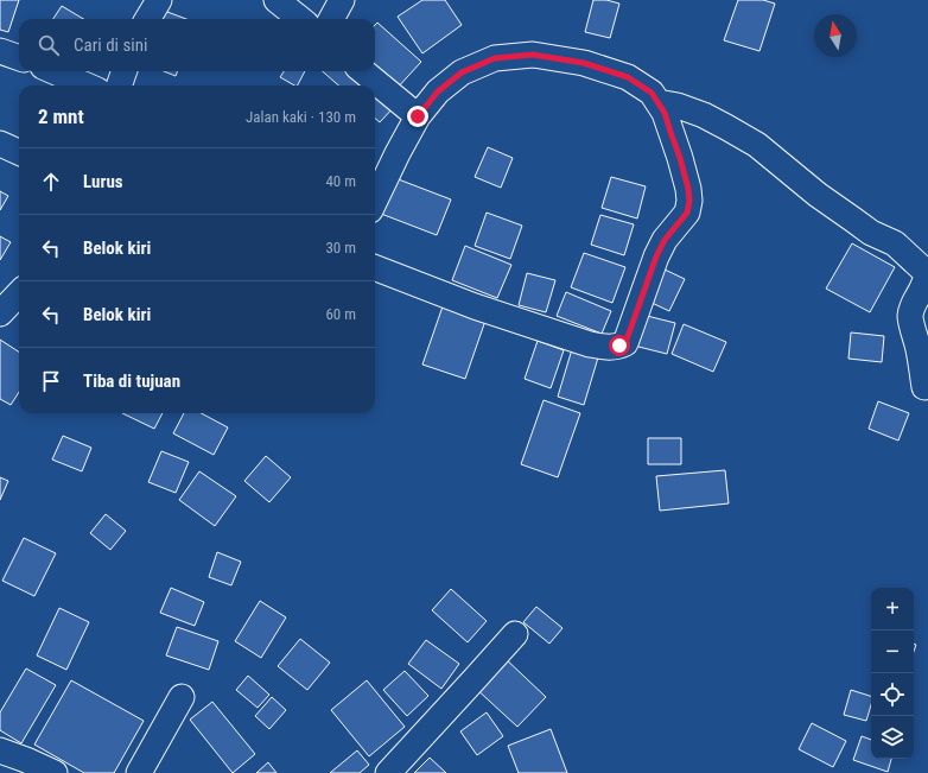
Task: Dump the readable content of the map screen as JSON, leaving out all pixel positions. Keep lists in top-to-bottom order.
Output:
{
  "north": "top",
  "page": {
    "search": "Cari di sini",
    "heading": ["2 mnt", "Jalan kaki · 130 m"],
    "list": [
      ["Lurus", "40 m"],
      ["Belok kiri", "30 m"],
      ["Belok kiri", "60 m"],
      "Tiba di tujuan"
    ],
    "map_buttons": ["+", "−"]
  }
}
